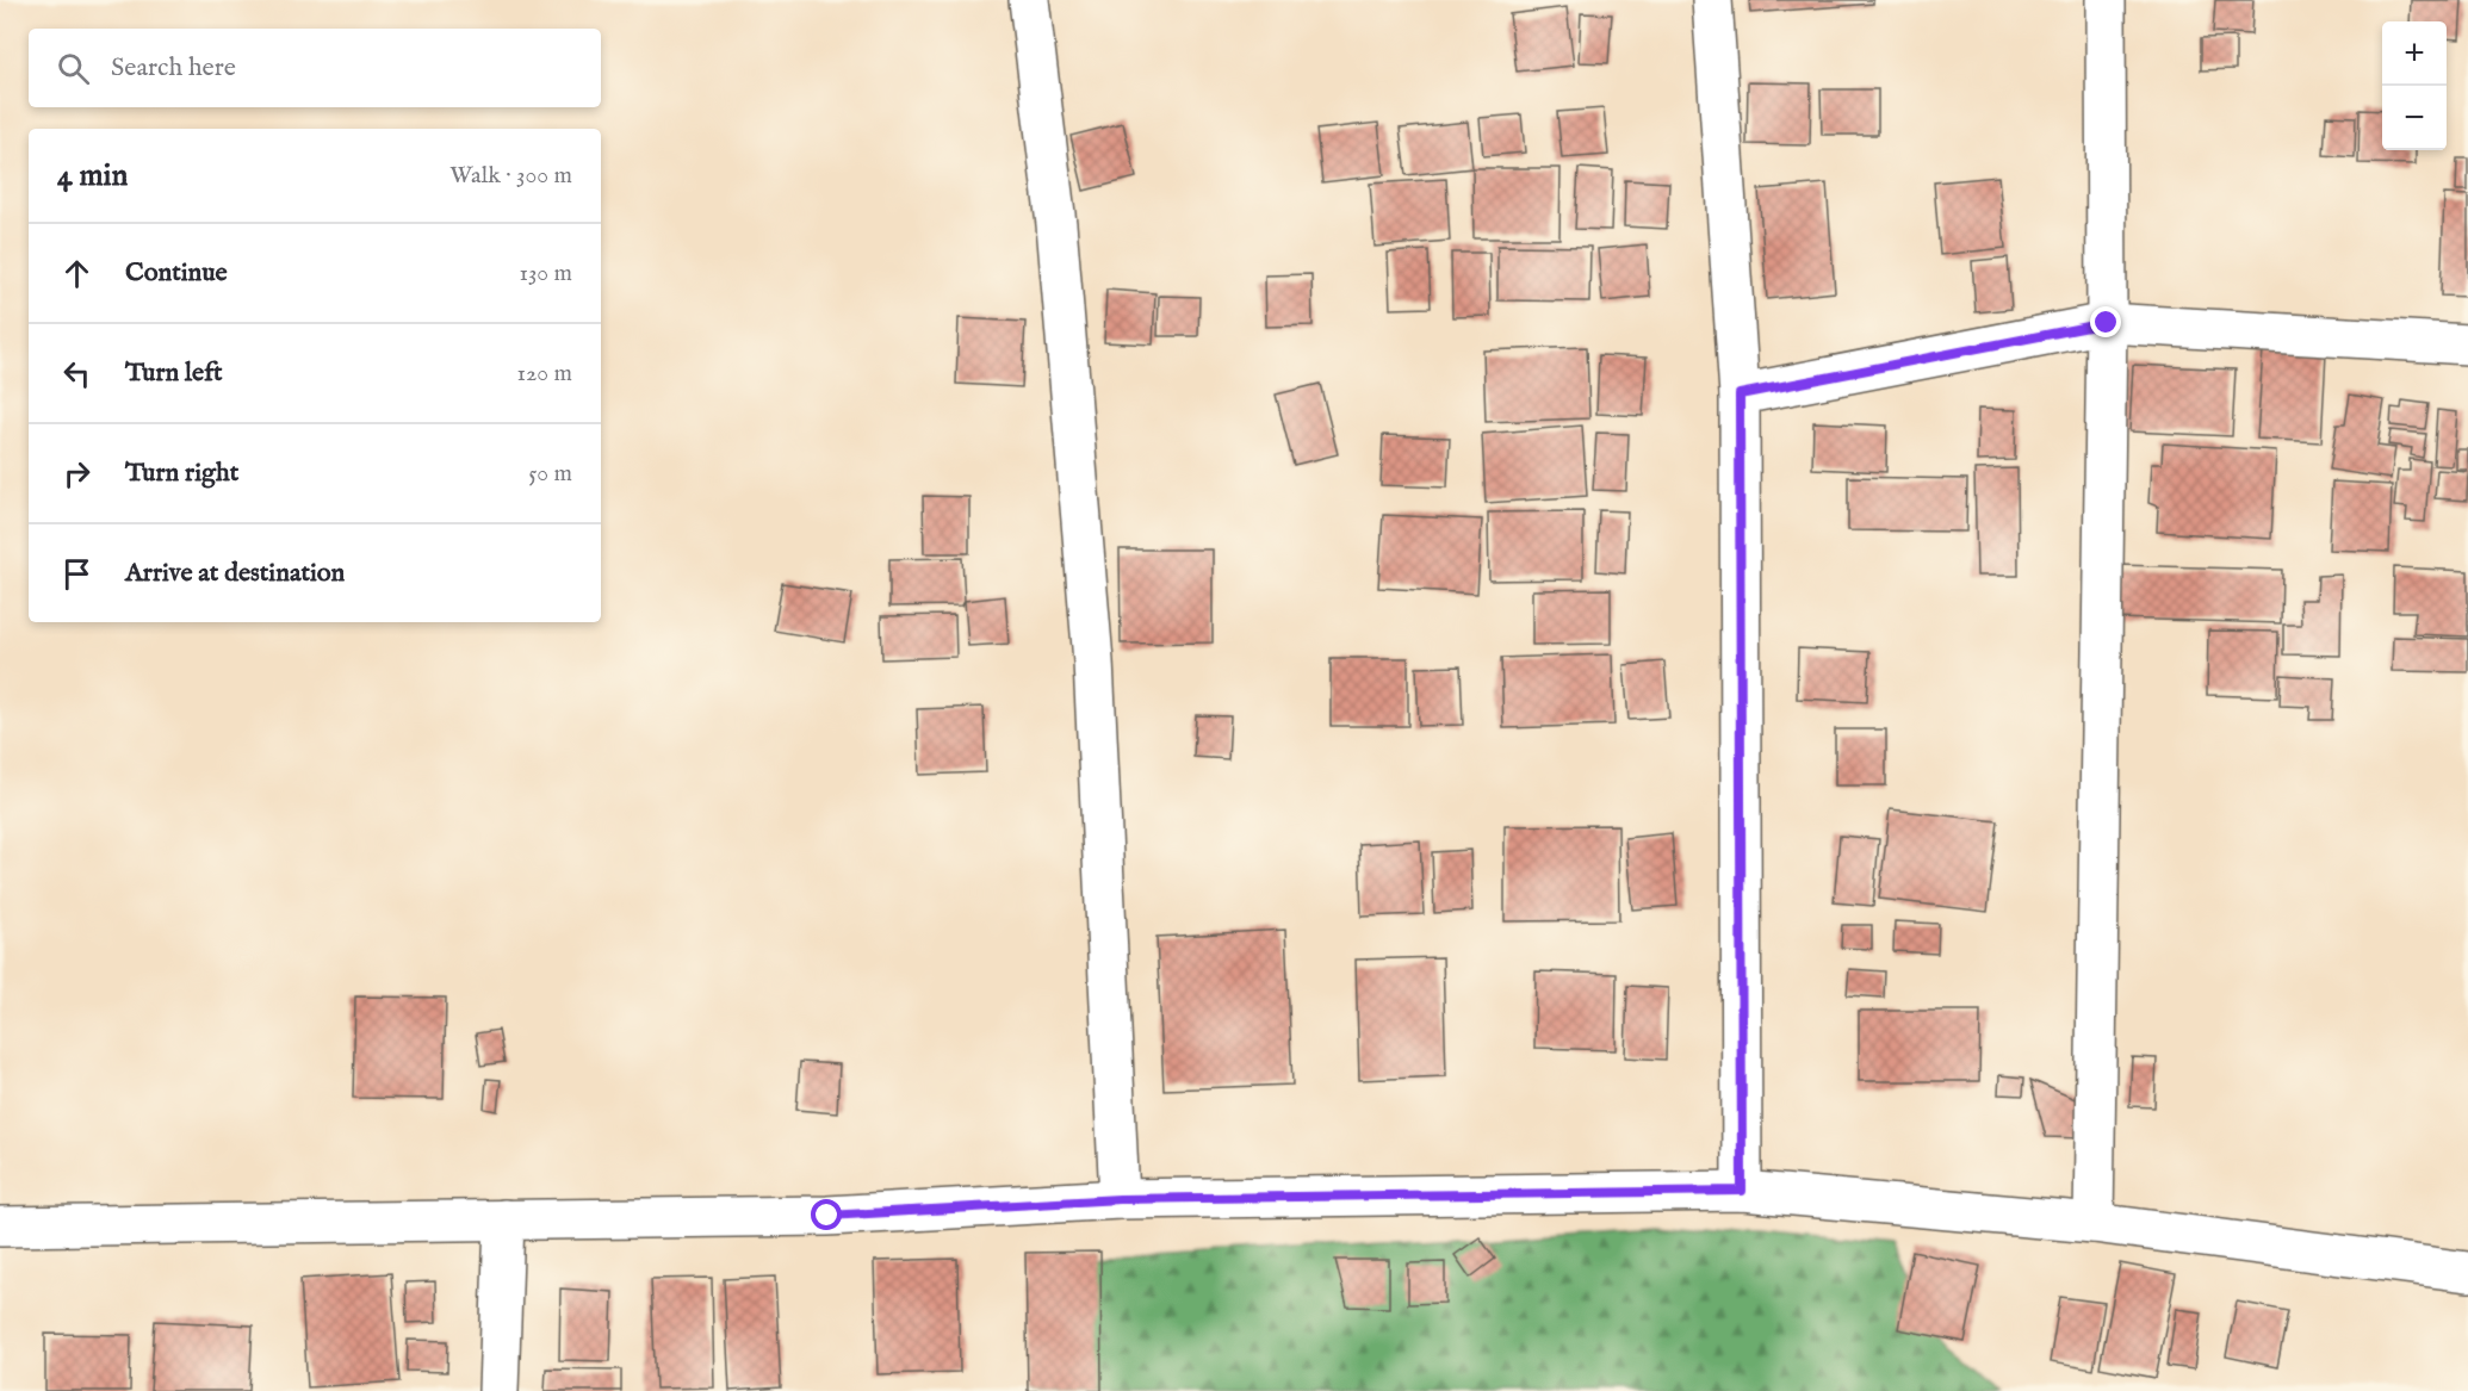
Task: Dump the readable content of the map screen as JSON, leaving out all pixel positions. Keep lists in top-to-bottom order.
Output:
{
  "page": {
    "map_buttons": ["+", "−"],
    "search": "Search here",
    "heading": ["4 min", "Walk · 300 m"],
    "list": [
      ["Continue", "130 m"],
      ["Turn left", "120 m"],
      ["Turn right", "50 m"],
      "Arrive at destination"
    ]
  }
}
